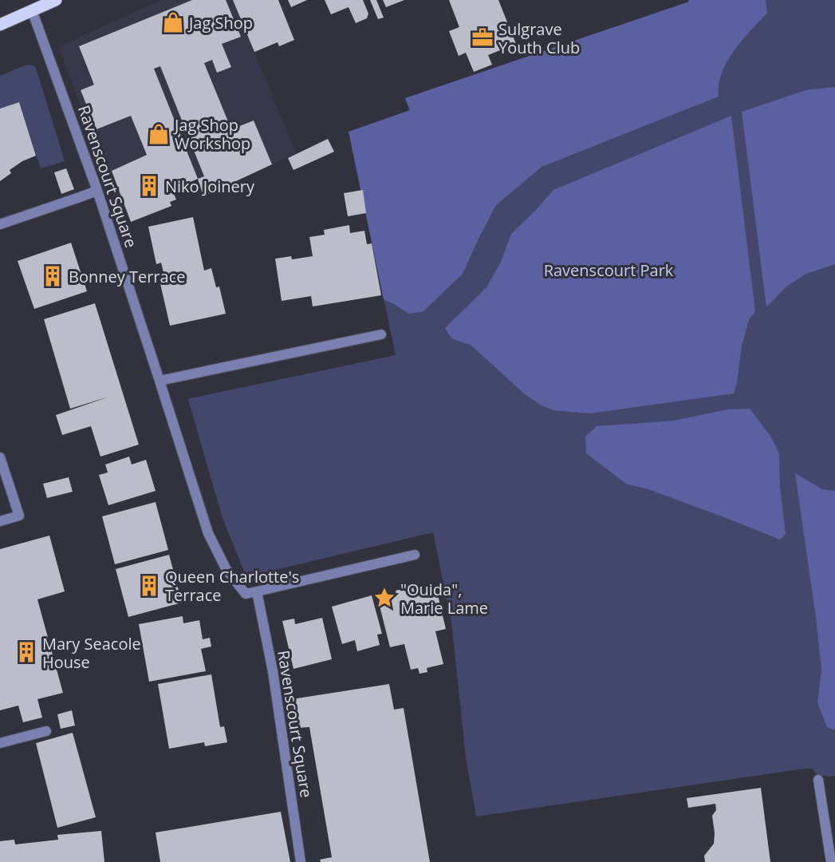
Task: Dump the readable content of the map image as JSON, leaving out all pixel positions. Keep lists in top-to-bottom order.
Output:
{
  "streets": {
    "street": ["Ravenscourt Square"]
  },
  "parks": ["Ravenscourt Park"],
  "places": {
    "shop": ["Jag Shop", "Jag Shop Workshop"],
    "office": ["Sulgrave Youth Club"],
    "building": [
      "Niko Joinery",
      "Bonney Terrace",
      "Queen Charlotte's Terrace",
      "Mary Seacole House"
    ],
    "place": ["\"Ouida\", Marie Lame"]
  }
}
